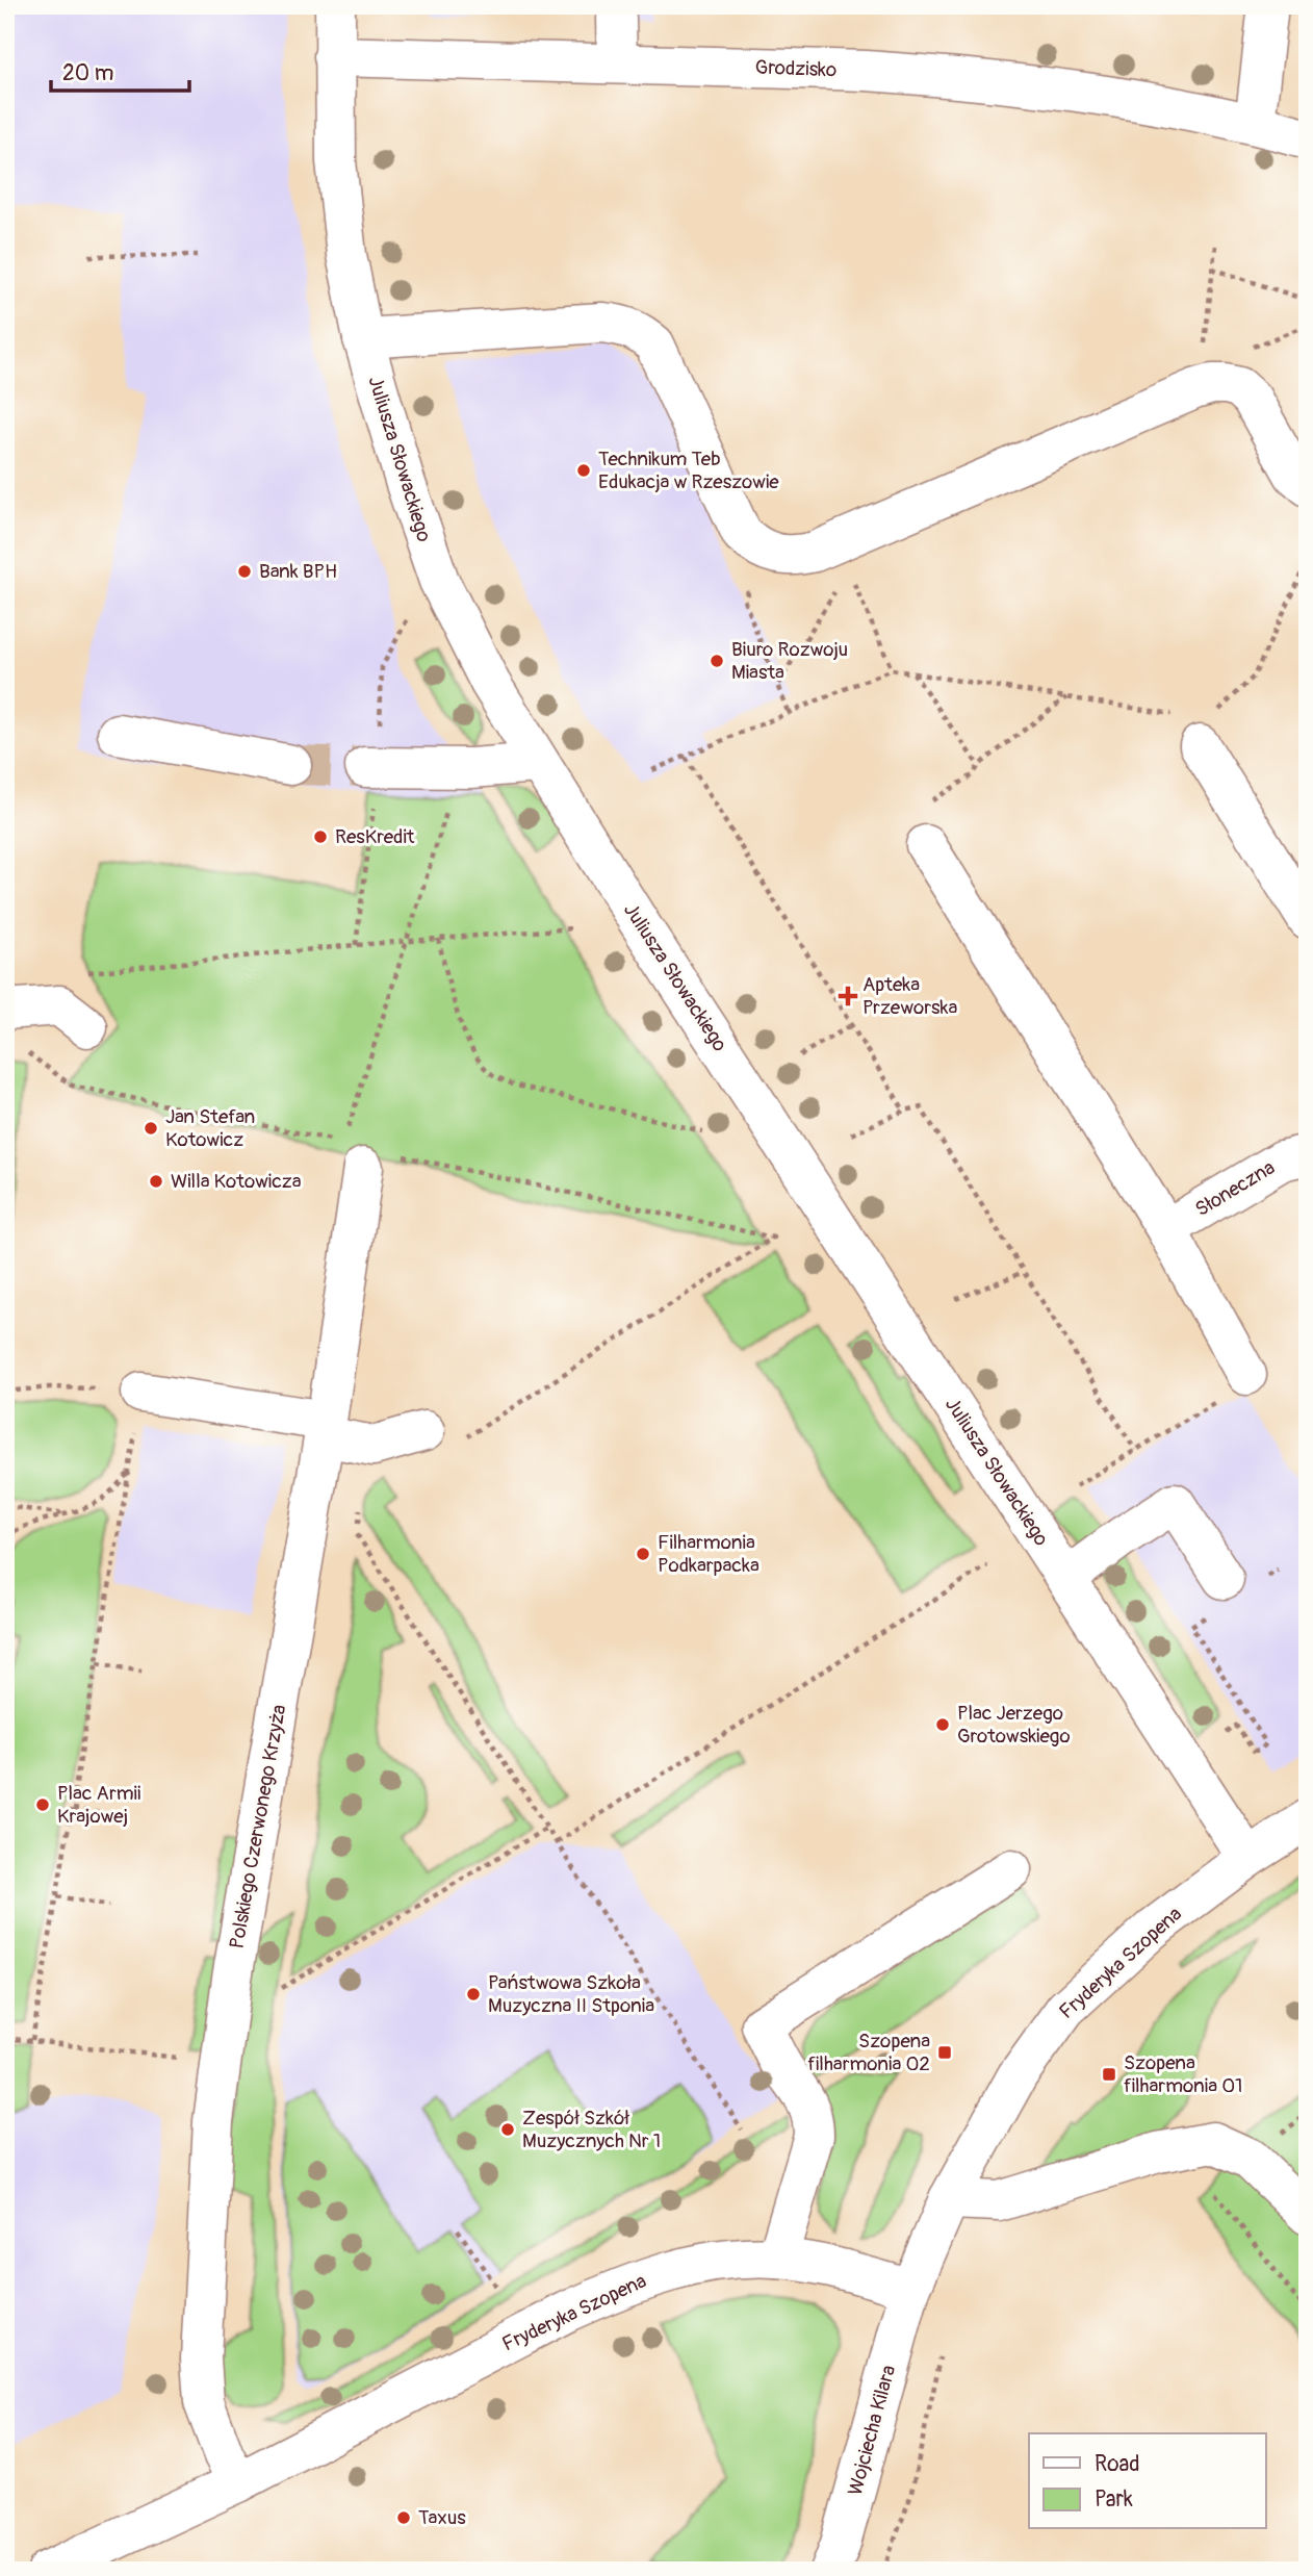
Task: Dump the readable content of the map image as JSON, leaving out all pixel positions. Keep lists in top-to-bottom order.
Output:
{
  "streets": {
    "street": [
      "Grodzisko",
      "Juliusza Słowackiego",
      "Słoneczna",
      "Polskiego Czerwonego Krzyża",
      "Fryderyka Szopena",
      "Wojciecha Kilara"
    ]
  },
  "crossings": [
    ["Grodzisko", "Juliusza Słowackiego"],
    ["Juliusza Słowackiego", "Fryderyka Szopena"],
    ["Polskiego Czerwonego Krzyża", "Fryderyka Szopena"],
    ["Fryderyka Szopena", "Wojciecha Kilara"]
  ],
  "places": {
    "other": [
      "Technikum Teb Edukacja w Rzeszowie",
      "Bank BPH",
      "Biuro Rozwoju Miasta",
      "ResKredit",
      "Jan Stefan Kotowicz",
      "Willa Kotowicza",
      "Filharmonia Podkarpacka",
      "Plac Jerzego Grotowskiego",
      "Plac Armii Krajowej",
      "Państwowa Szkoła Muzyczna II Stponia",
      "Zespół Szkół Muzycznych Nr 1",
      "Taxus"
    ],
    "health": ["Apteka Przeworska"],
    "transit": ["Szopena filharmonia 02", "Szopena filharmonia 01"]
  },
  "legend": ["Road", "Park"],
  "scale_bar": "20 m"
}
